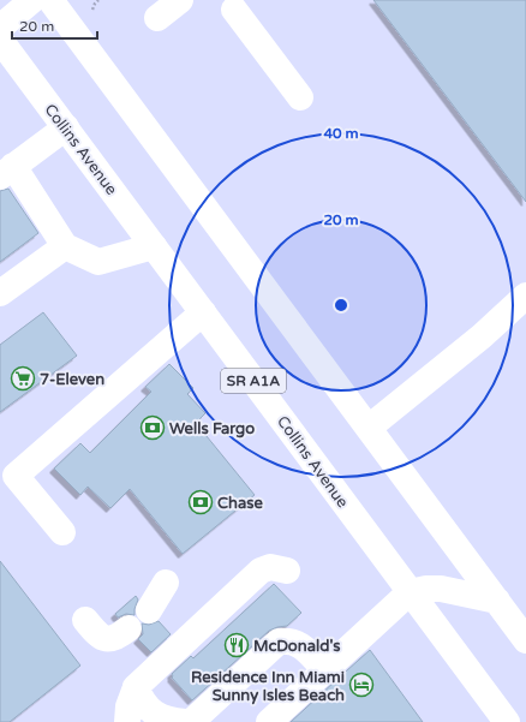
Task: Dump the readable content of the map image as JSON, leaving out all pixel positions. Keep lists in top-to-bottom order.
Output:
{
  "streets": {
    "main road": ["Collins Avenue", "SR A1A"]
  },
  "places": {
    "supermarket": ["7-Eleven"],
    "bank": ["Wells Fargo", "Chase"],
    "restaurant": ["McDonald's"],
    "hotel": ["Residence Inn Miami Sunny Isles Beach"]
  },
  "scale_bar": "20 m",
  "rings": ["40 m", "20 m"]
}
